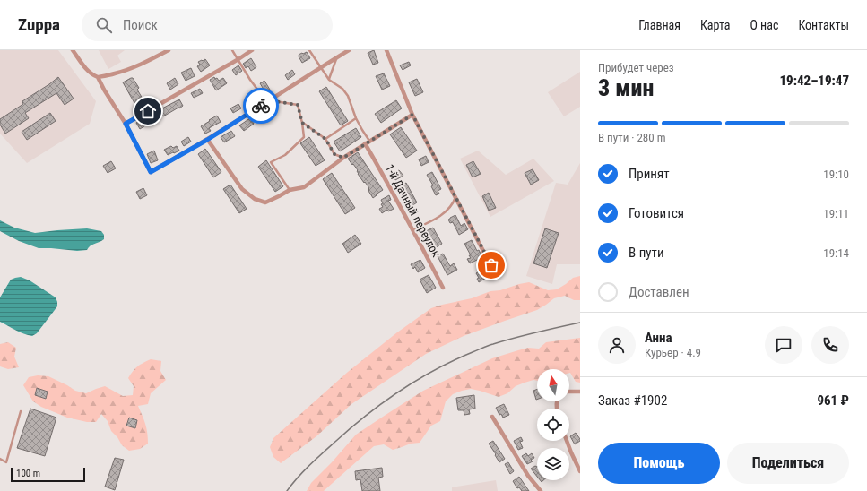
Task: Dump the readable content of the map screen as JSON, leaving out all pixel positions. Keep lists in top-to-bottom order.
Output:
{
  "streets": {
    "street": ["1-й Дачный переулок"]
  },
  "scale_bar": "100 m",
  "north": "top",
  "page": {
    "header": "Zuppa",
    "search": "Поиск",
    "nav": [
      "Главная",
      "Карта",
      "О нас",
      "Контакты"
    ],
    "heading": ["3 мин", "Прибудет через", "19:42–19:47"],
    "panel": [
      "Анна",
      "Курьер · 4.9",
      "Заказ #1902",
      "961 ₽"
    ],
    "bar": "В пути · 280 m",
    "list": [
      ["Принят", "19:10"],
      ["Готовится", "19:11"],
      ["В пути", "19:14"],
      "Доставлен"
    ],
    "buttons": ["Помощь", "Поделиться"],
    "scale": "100 m"
  }
}
